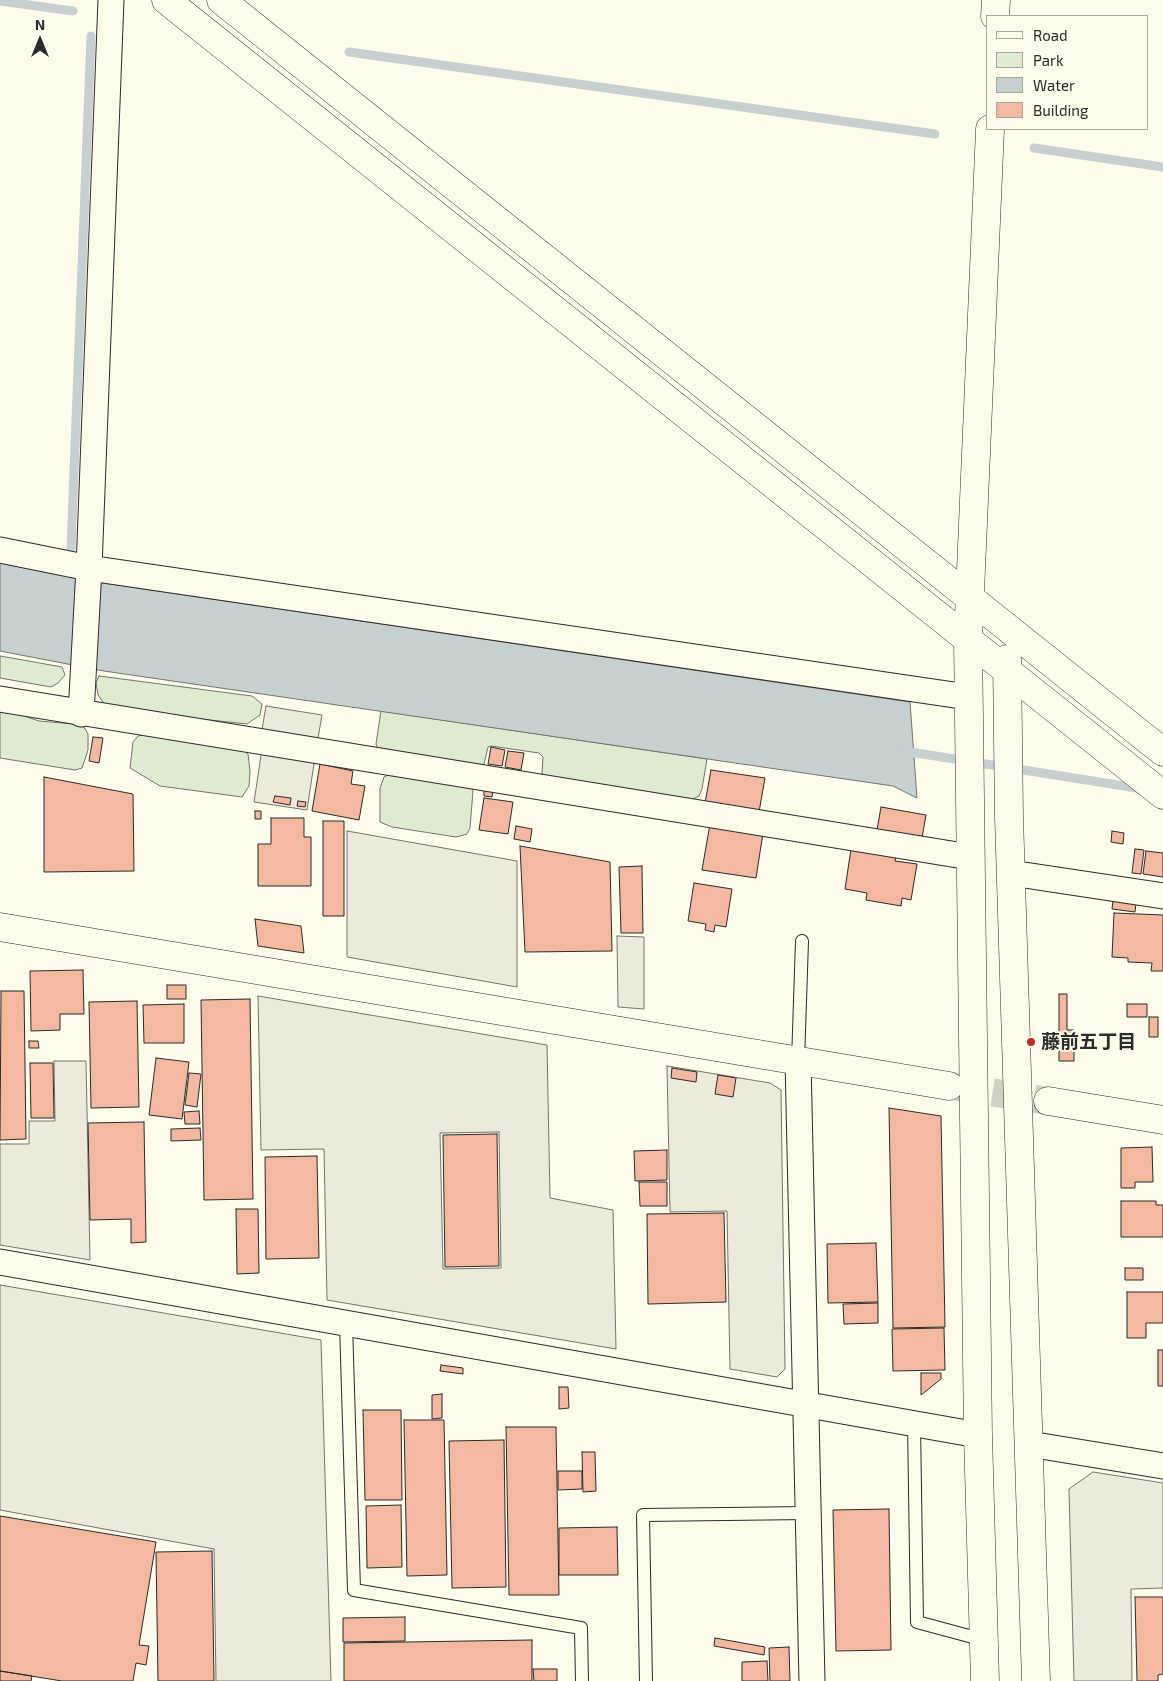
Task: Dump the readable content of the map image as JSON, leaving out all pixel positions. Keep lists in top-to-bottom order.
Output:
{
  "places": ["藤前五丁目"],
  "legend": [
    "Road",
    "Park",
    "Water",
    "Building"
  ],
  "north": "top"
}
